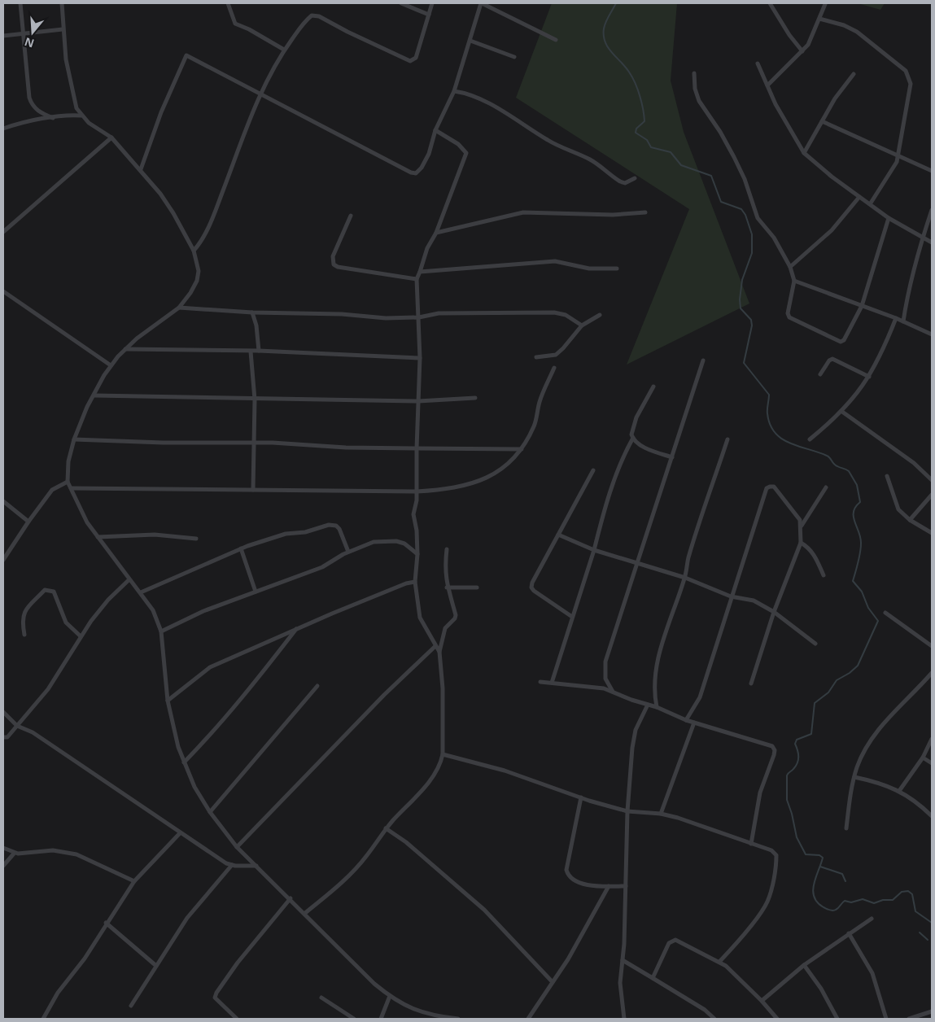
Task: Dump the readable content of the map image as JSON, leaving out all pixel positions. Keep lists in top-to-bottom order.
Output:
{
  "north": "bottom"
}
